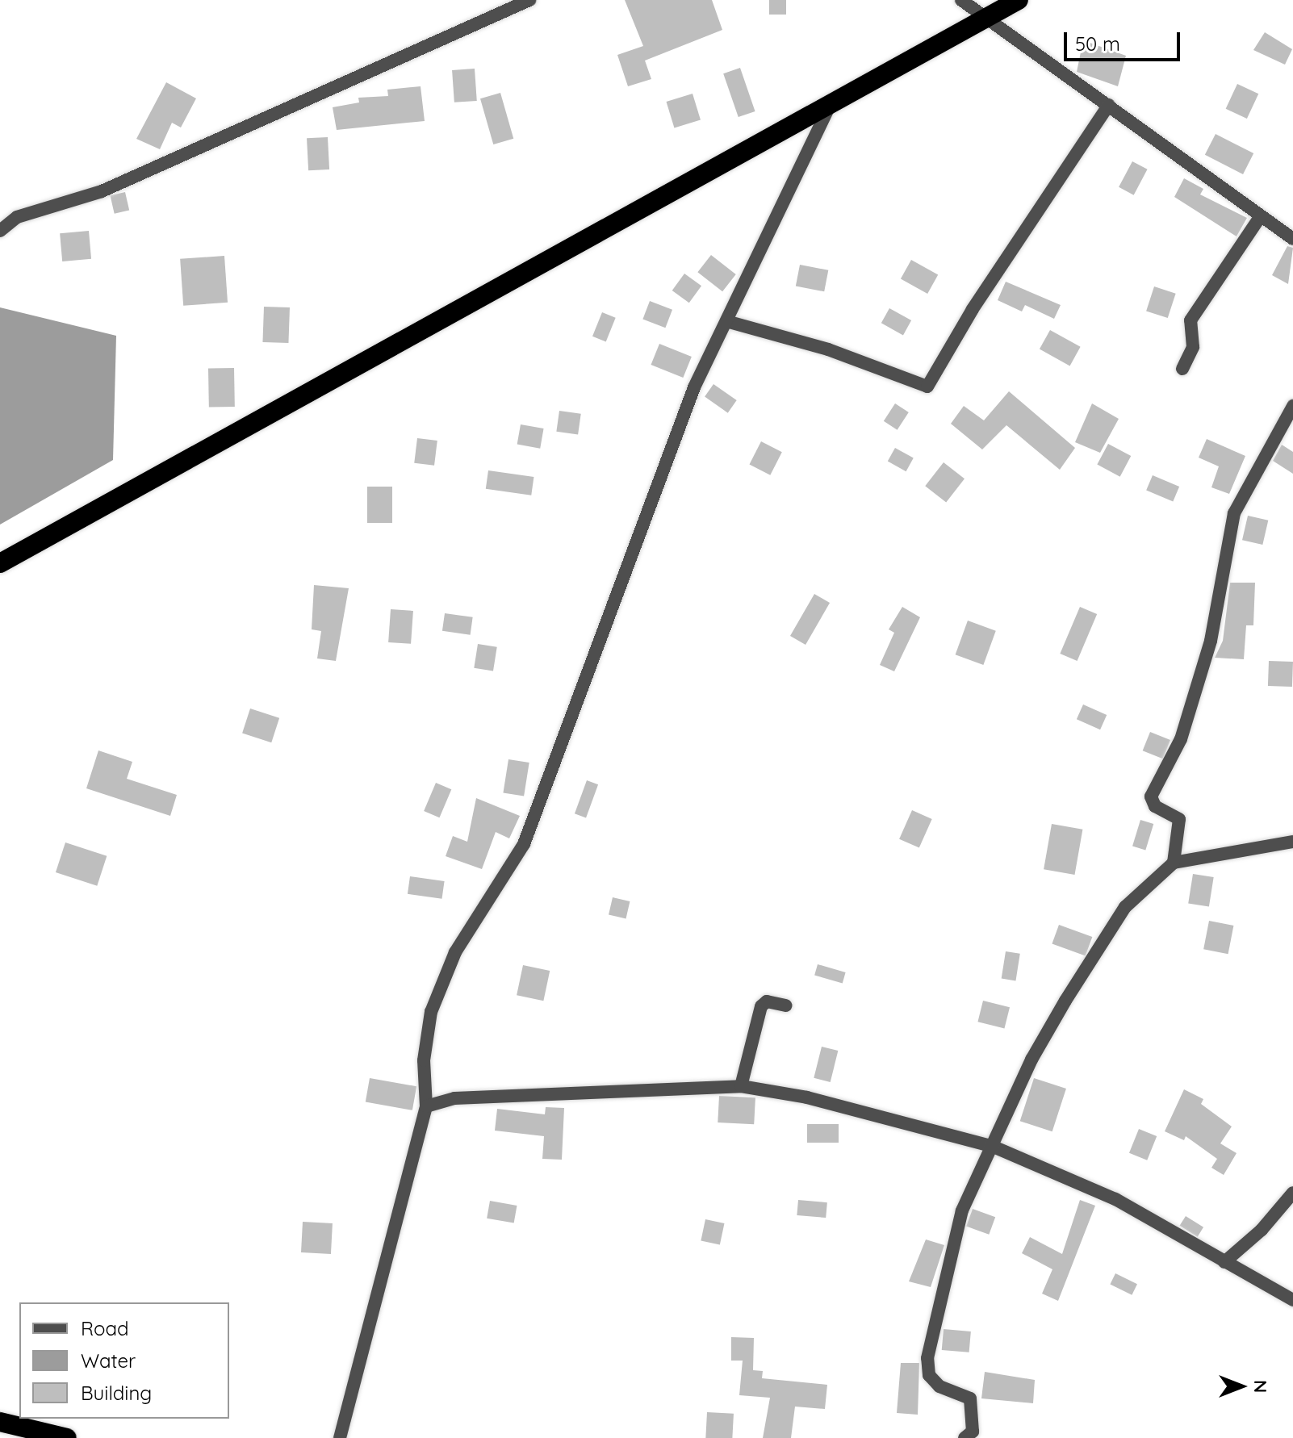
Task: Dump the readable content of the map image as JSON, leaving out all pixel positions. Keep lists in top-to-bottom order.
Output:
{
  "legend": ["Road", "Water", "Building"],
  "scale_bar": "50 m",
  "north": "right"
}
